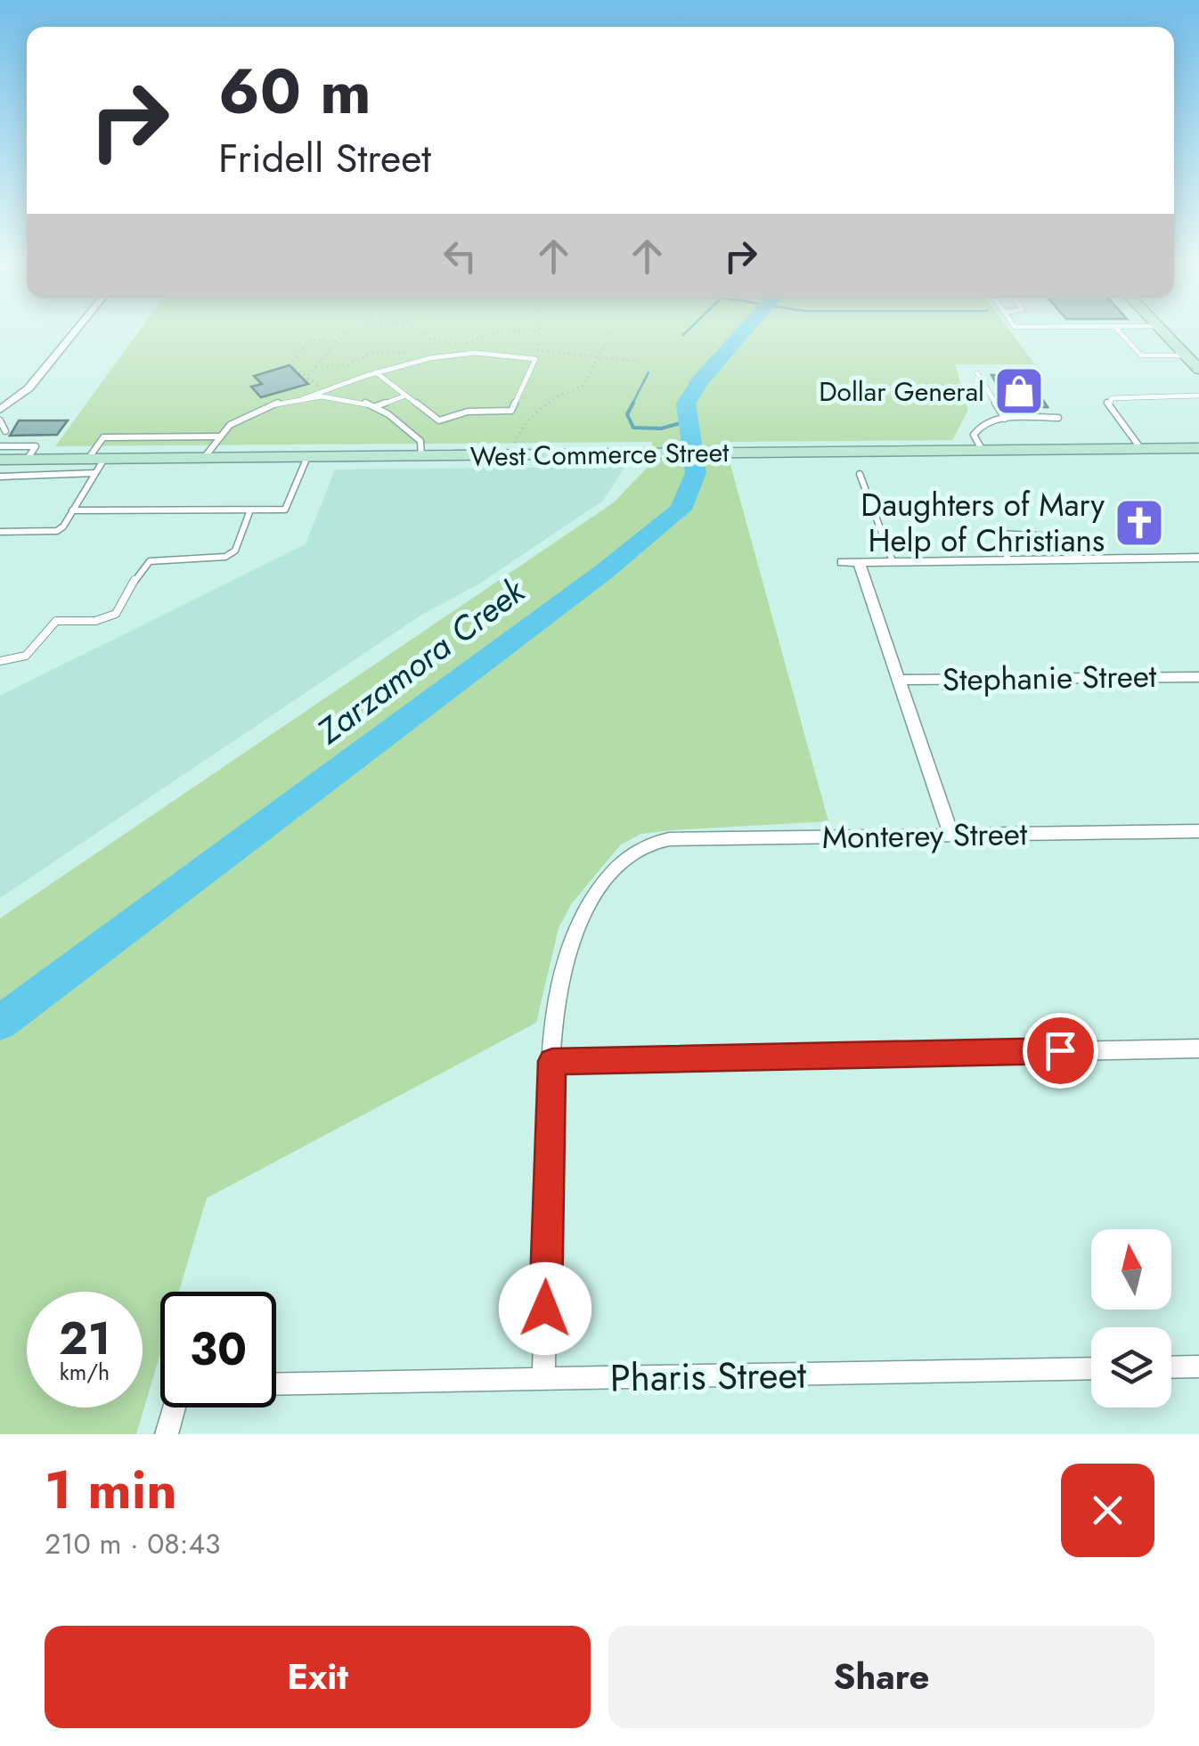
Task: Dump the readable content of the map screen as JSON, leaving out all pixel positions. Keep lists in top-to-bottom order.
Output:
{
  "streets": {
    "main road": ["West Commerce Street"],
    "street": ["Stephanie Street", "Monterey Street", "Pharis Street"]
  },
  "water": ["Zarzamora Creek"],
  "places": {
    "shop": ["Dollar General"],
    "church": ["Daughters of Mary Help of Christians"]
  },
  "north": "top",
  "page": {
    "turn": ["60 m", "Fridell Street"],
    "speed": "21 km/h",
    "limit": "30",
    "heading": ["1 min", "210 m · 08:43"],
    "buttons": ["Exit", "Share"]
  }
}
